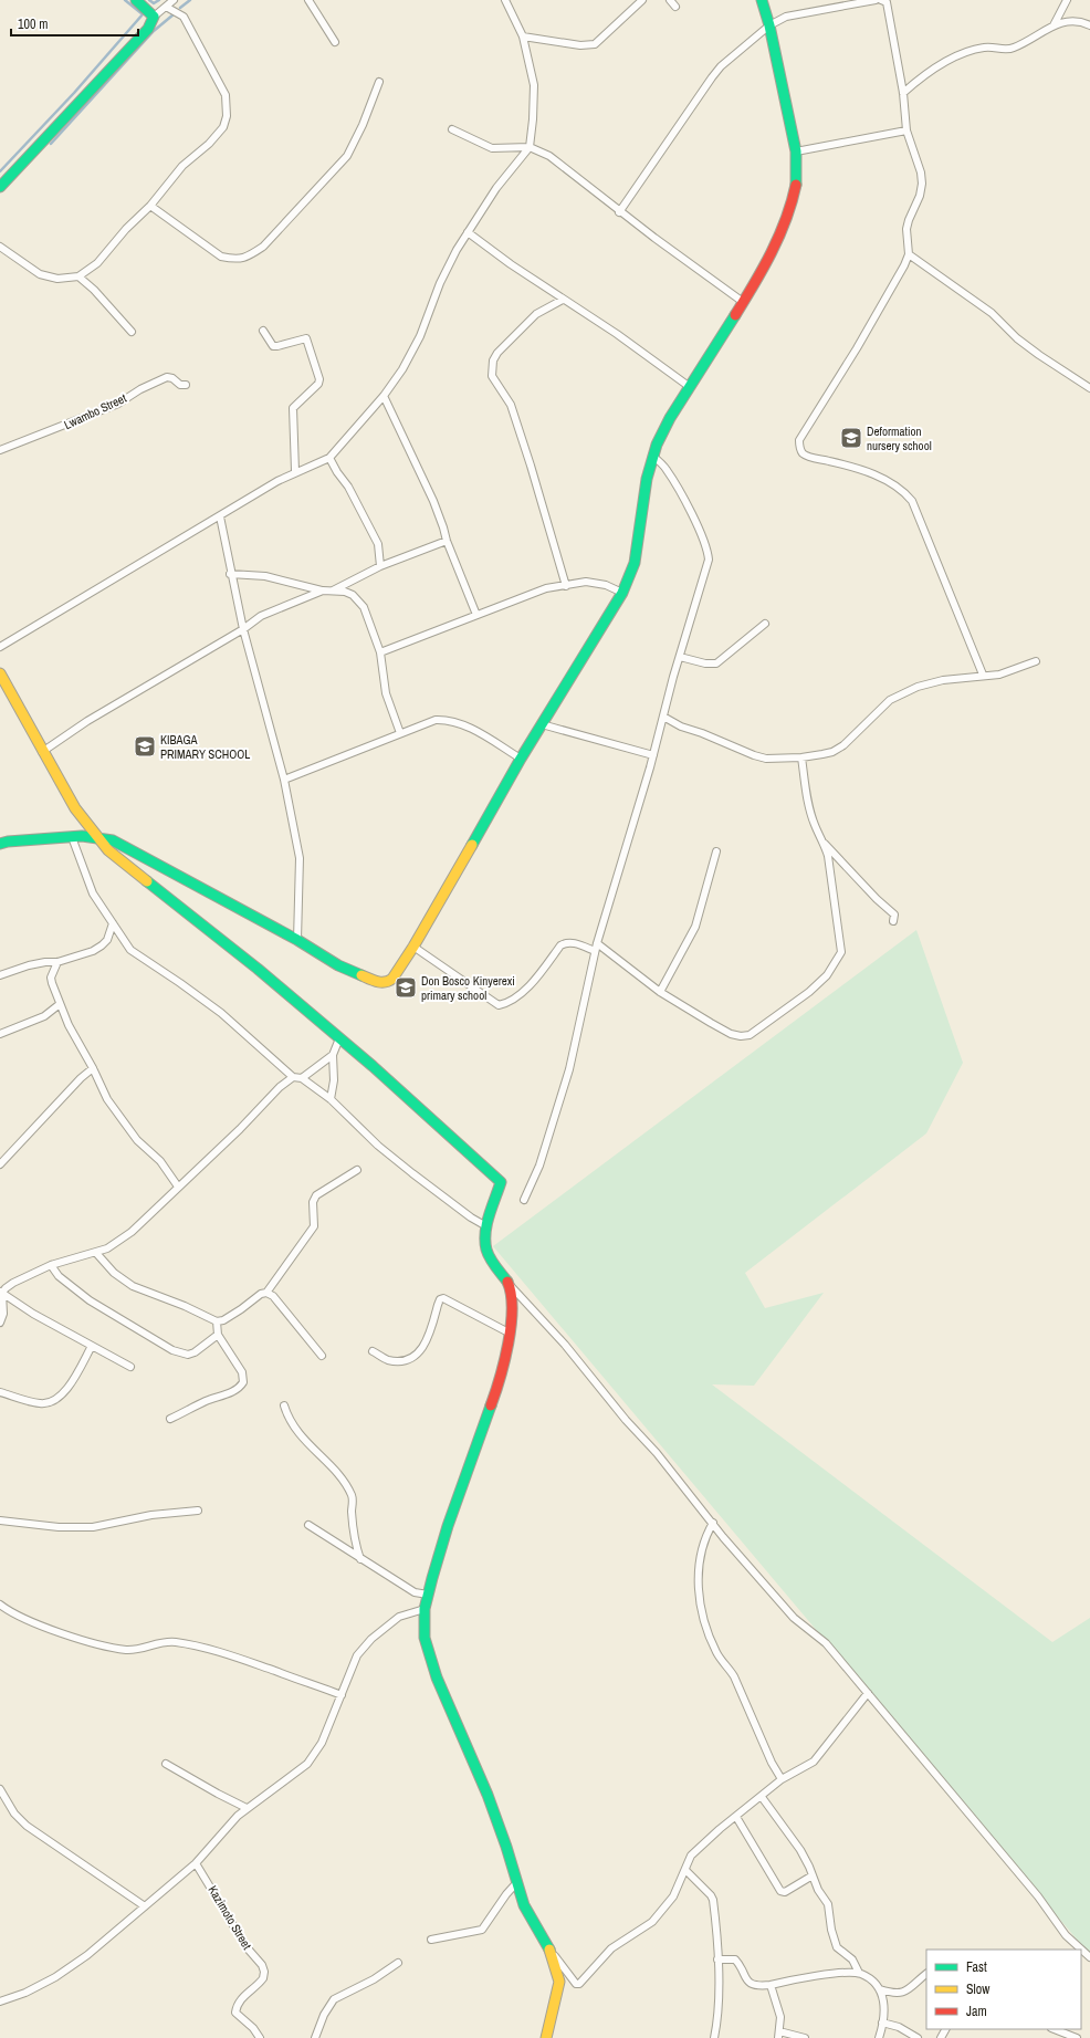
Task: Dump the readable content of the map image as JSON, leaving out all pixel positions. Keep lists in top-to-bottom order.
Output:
{
  "streets": {
    "street": ["Lwambo Street", "Kazimoto Street"]
  },
  "places": {
    "school or university": ["Deformation nursery school", "KIBAGA PRIMARY SCHOOL", "Don Bosco Kinyerexi primary school"]
  },
  "legend": ["Fast", "Slow", "Jam"],
  "scale_bar": "100 m"
}
